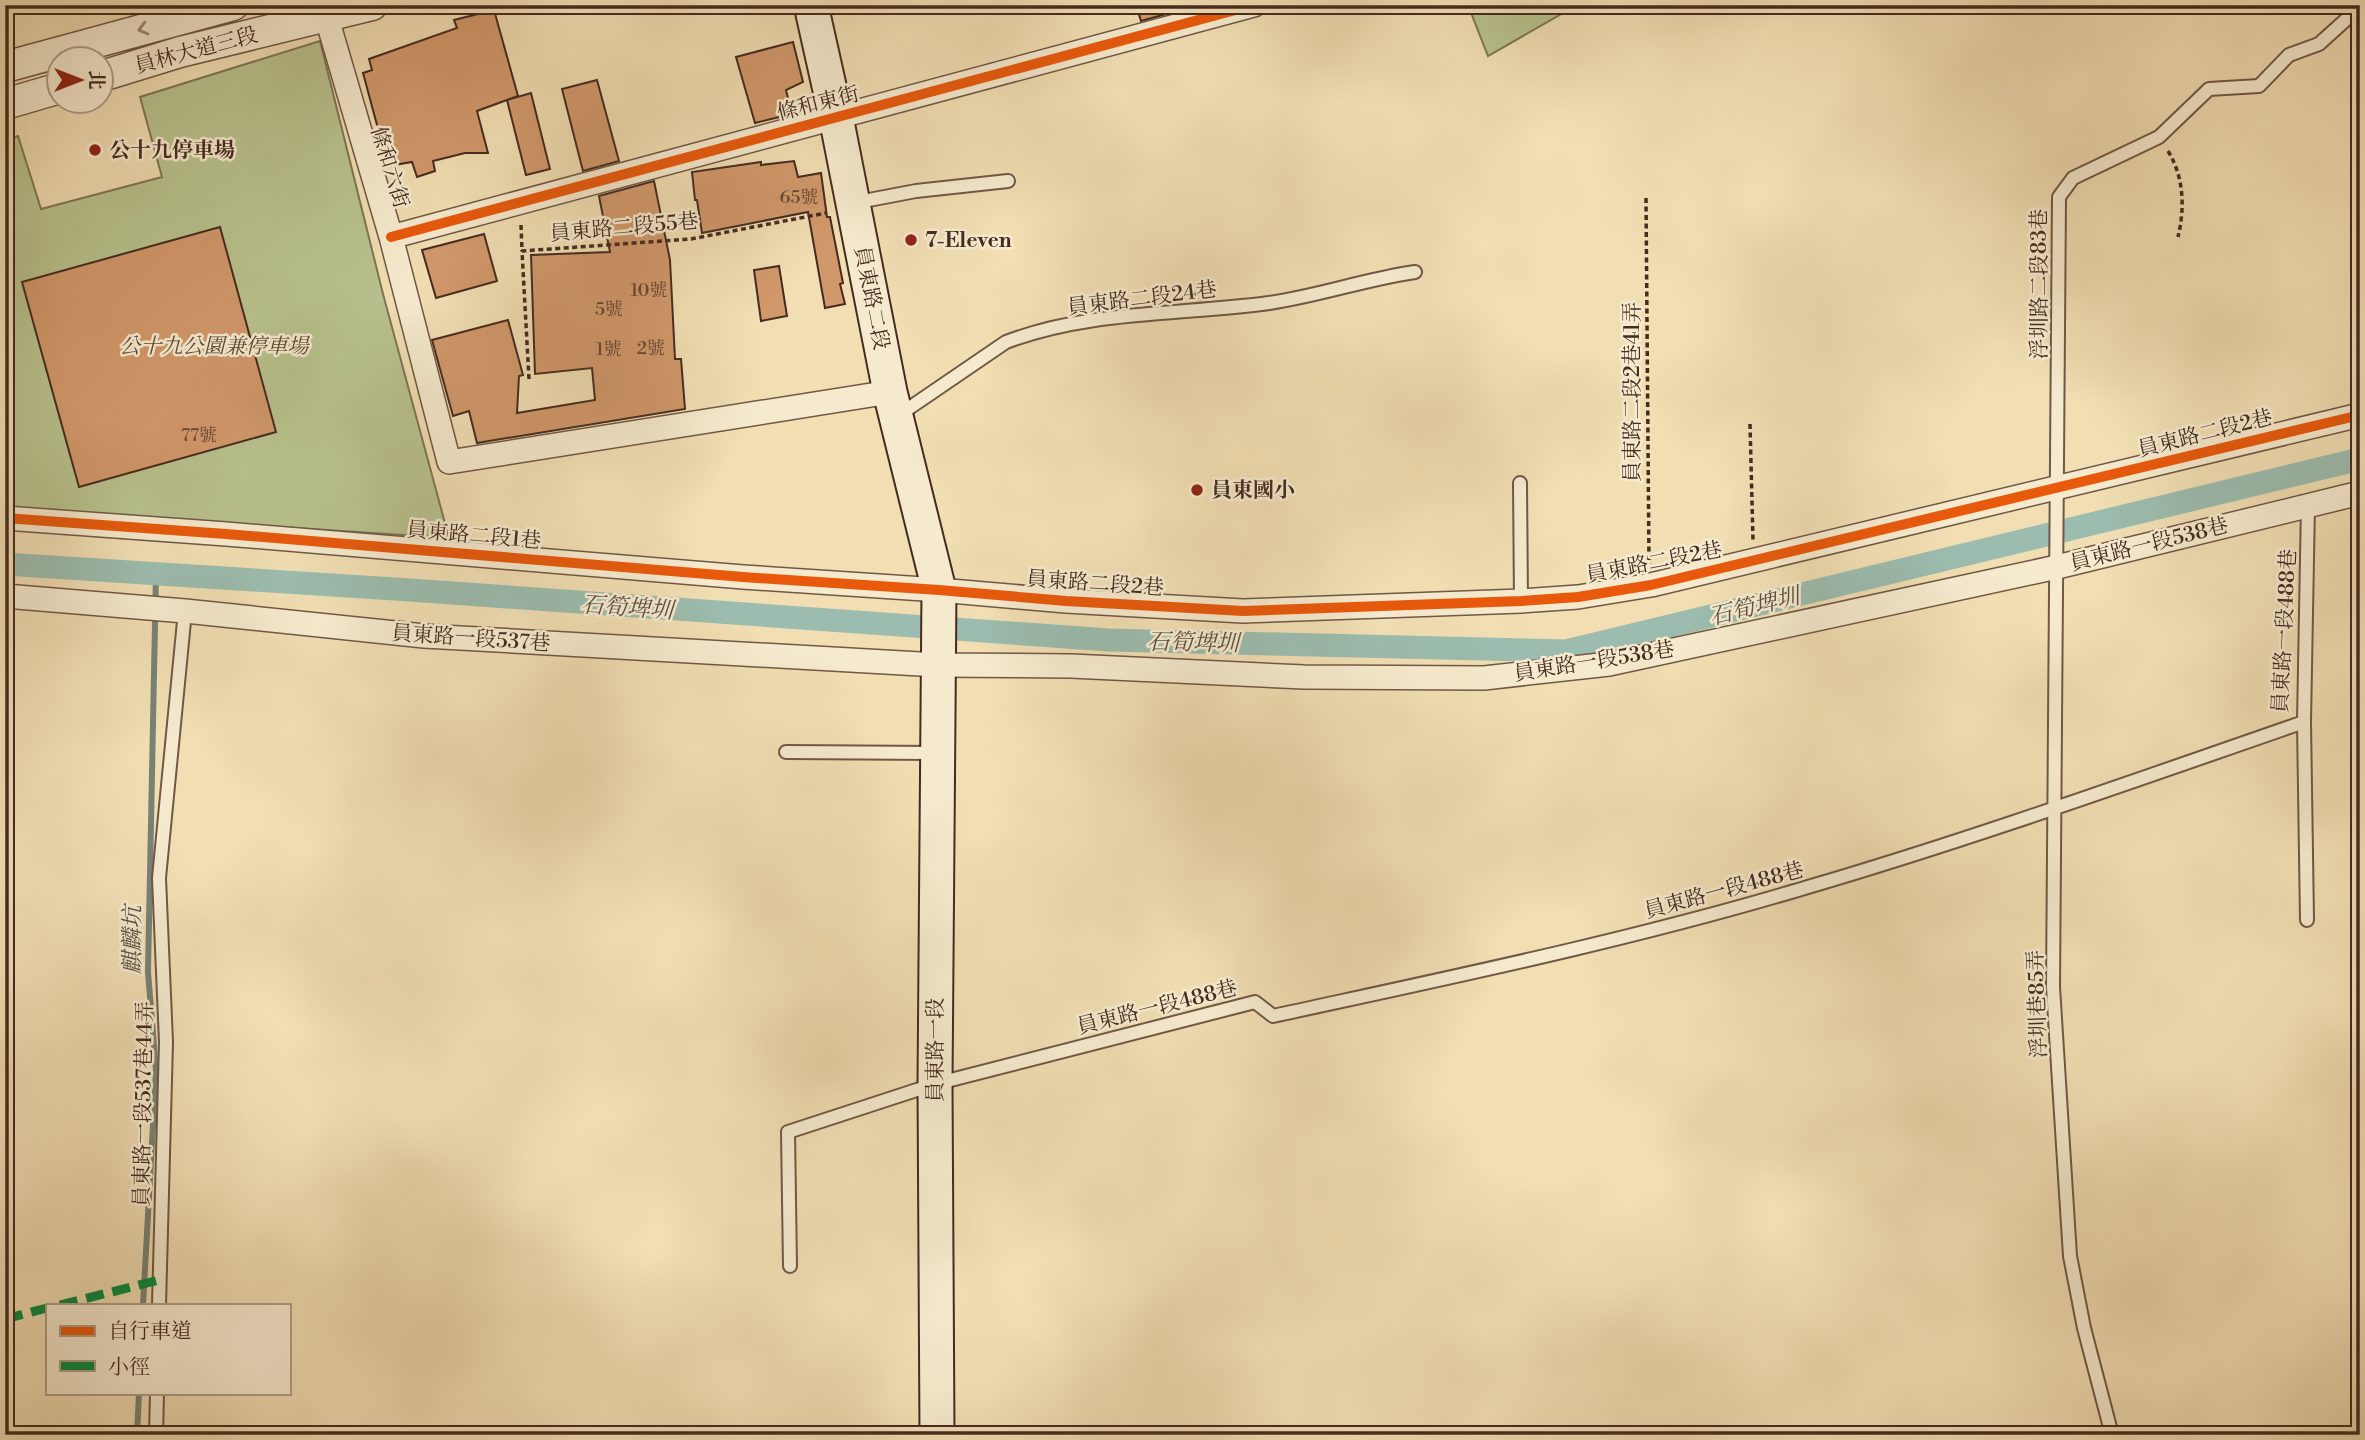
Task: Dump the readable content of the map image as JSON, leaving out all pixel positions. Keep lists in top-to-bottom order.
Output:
{
  "streets": {
    "main road": ["員東路二段", "員東路一段"],
    "street": [
      "員林大道三段",
      "條和東街",
      "條和六街",
      "員東路二段2巷",
      "員東路二段1巷",
      "員東路一段538巷",
      "員東路一段537巷"
    ],
    "lane": [
      "浮圳路二段83巷",
      "員東路二段24巷",
      "員東路一段488巷",
      "浮圳巷85弄",
      "員東路一段537巷44弄"
    ],
    "path": ["員東路二段55巷", "員東路二段2巷41弄"]
  },
  "crossings": [
    ["員林大道三段", "條和六街"],
    ["條和東街", "條和六街"],
    ["條和東街", "員東路二段"],
    ["條和六街", "員東路二段"],
    ["條和六街", "員東路二段24巷"],
    ["員東路二段55巷", "員東路二段"],
    ["浮圳路二段83巷", "員東路二段2巷"],
    ["浮圳路二段83巷", "員東路一段538巷"],
    ["浮圳路二段83巷", "浮圳巷85弄"],
    ["員東路二段", "員東路二段24巷"],
    ["員東路二段", "員東路二段2巷"],
    ["員東路二段", "員東路二段1巷"],
    ["員東路二段", "員東路一段538巷"],
    ["員東路二段", "員東路一段537巷"],
    ["員東路二段", "員東路一段"],
    ["員東路二段2巷41弄", "員東路二段2巷"],
    ["員東路二段2巷", "員東路二段1巷"],
    ["員東路一段538巷", "員東路一段488巷"],
    ["員東路一段538巷", "員東路一段537巷"],
    ["員東路一段538巷", "浮圳巷85弄"],
    ["員東路一段538巷", "員東路一段"],
    ["員東路一段488巷", "浮圳巷85弄"],
    ["員東路一段488巷", "員東路一段"],
    ["員東路一段537巷", "員東路一段"],
    ["員東路一段537巷", "員東路一段537巷44弄"]
  ],
  "water": ["石筍埤圳", "麒麟坑"],
  "parks": ["公十九公園兼停車場"],
  "places": ["公十九停車場", "7-Eleven", "員東國小"],
  "house_numbers": [
    "65號",
    "10號",
    "5號",
    "2號",
    "1號",
    "77號"
  ],
  "legend": ["自行車道", "小徑"],
  "north": "right"
}
